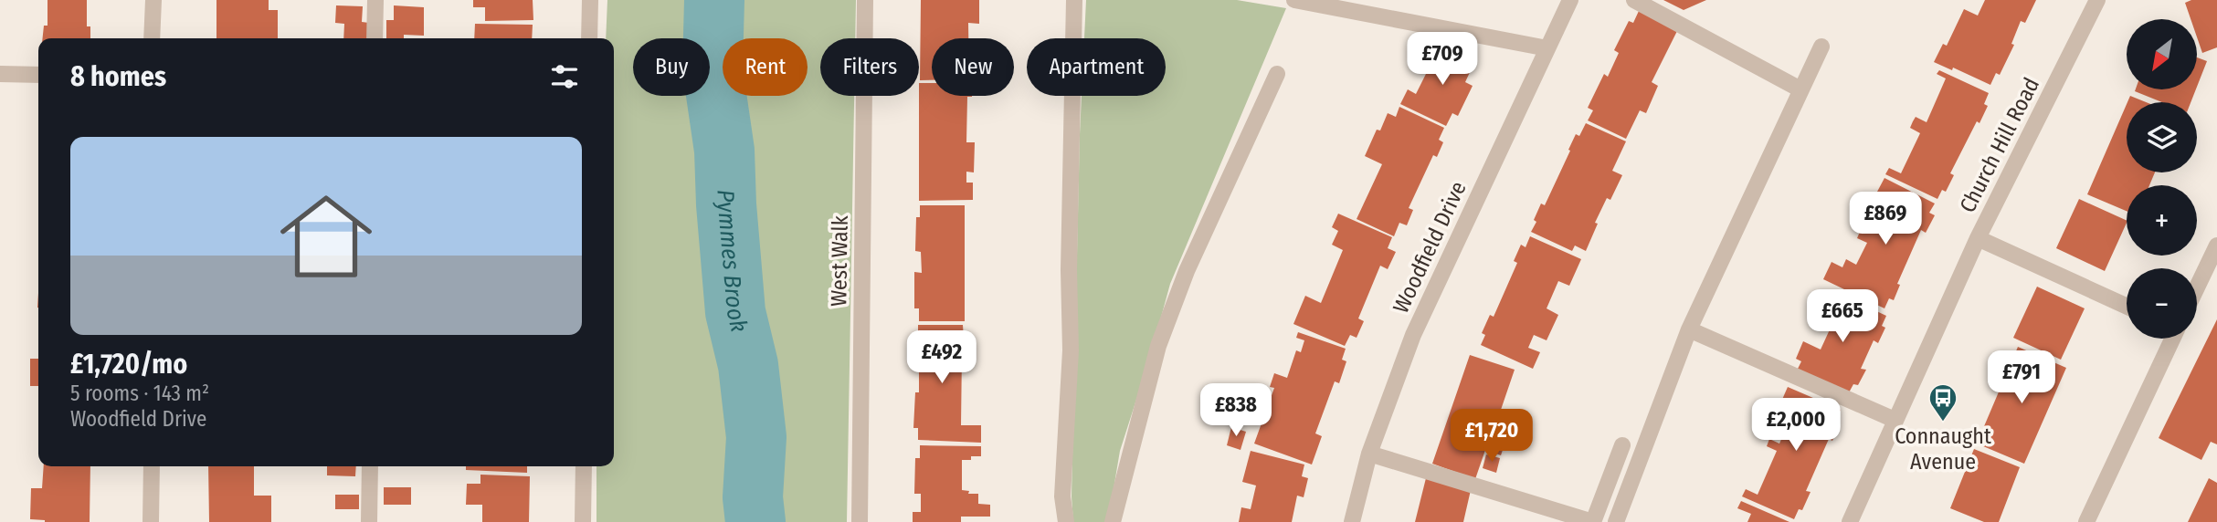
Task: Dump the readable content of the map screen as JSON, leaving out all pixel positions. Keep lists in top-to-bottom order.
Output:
{
  "streets": {
    "street": ["Church Hill Road", "Woodfield Drive", "West Walk"]
  },
  "water": ["Pymmes Brook"],
  "places": {
    "bus stop": ["Connaught Avenue"]
  },
  "north": "bottom left",
  "page": {
    "map_buttons": ["+", "−"],
    "price": [
      "£709",
      "£869",
      "£665",
      "£492",
      "£791",
      "£838",
      "£2,000",
      "£1,720"
    ],
    "chip": [
      "Buy",
      "Rent",
      "Filters",
      "New",
      "Apartment"
    ],
    "heading": "8 homes",
    "list": [
      {
        "name": "£1,720/mo",
        "note": "5 rooms · 143 m² · Woodfield Drive"
      }
    ]
  }
}
